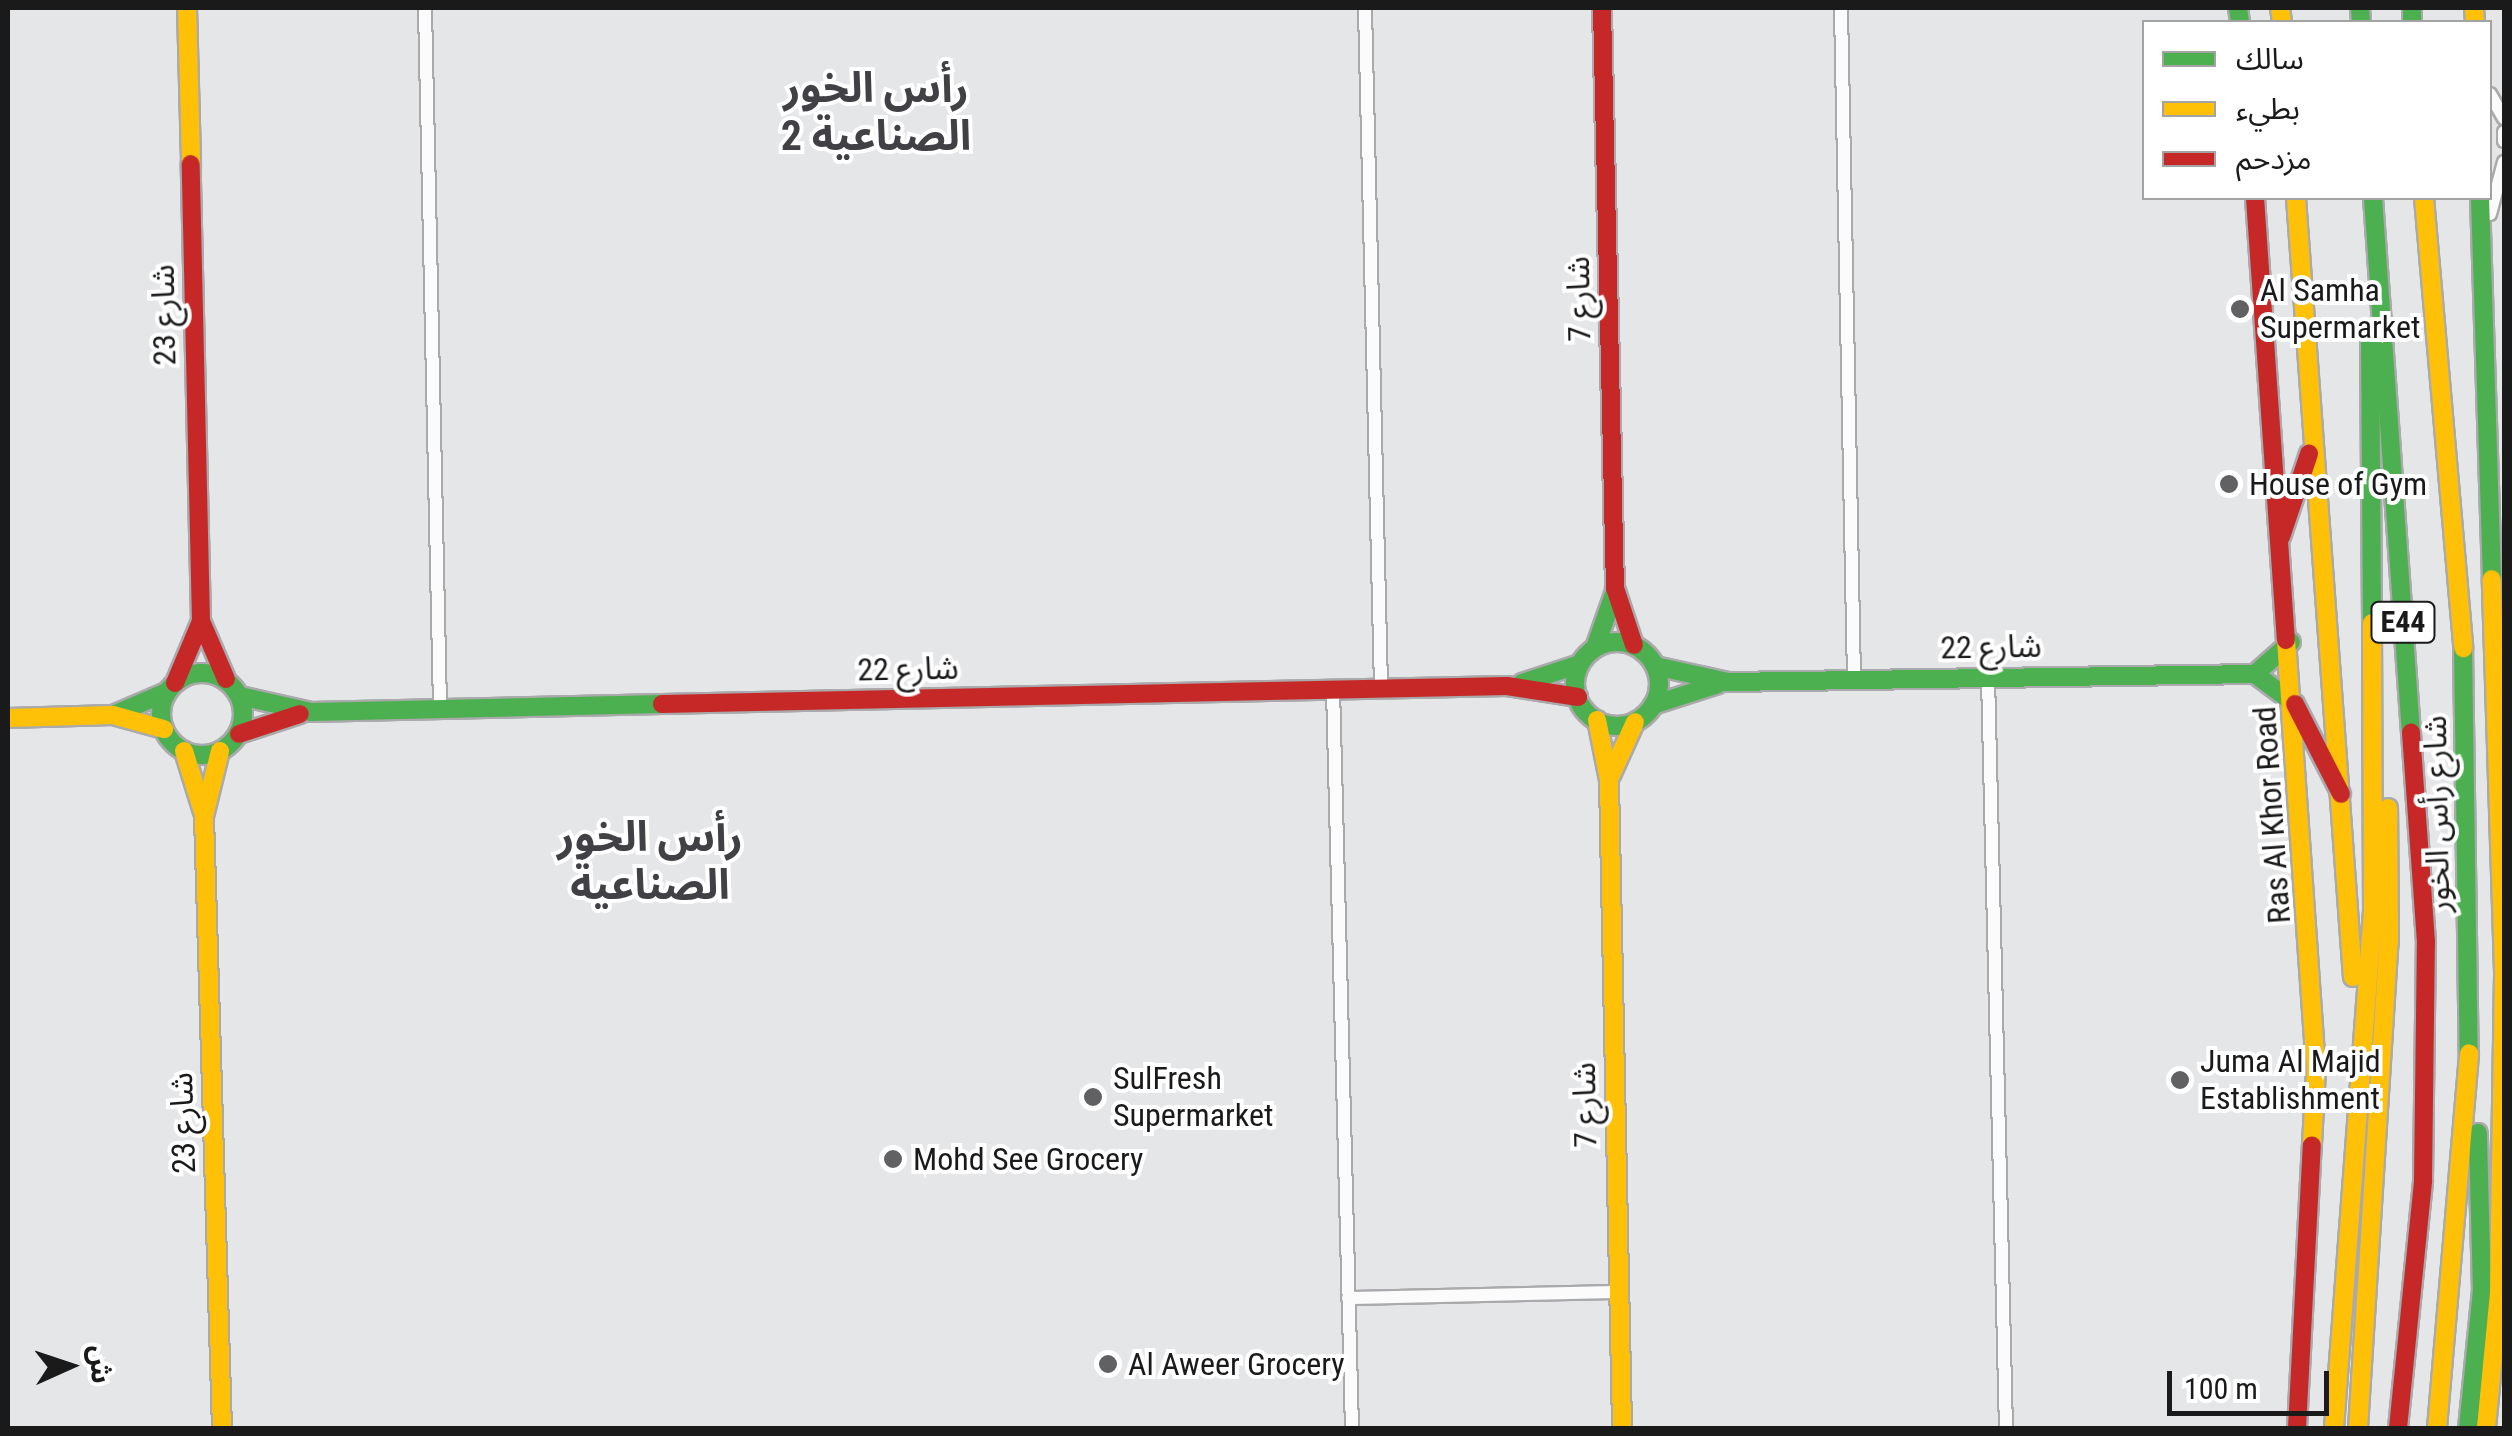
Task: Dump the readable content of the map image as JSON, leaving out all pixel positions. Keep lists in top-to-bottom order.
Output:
{
  "streets": {
    "main road": [
      "شارع 7",
      "شارع 23",
      "E44",
      "شارع 22",
      "شارع رأس الخور",
      "Ras Al Khor Road"
    ]
  },
  "crossings": [
    ["شارع 7", "شارع 22"],
    ["شارع 23", "شارع 22"]
  ],
  "districts": ["رأس الخور الصناعية 2", "رأس الخور الصناعية"],
  "places": [
    "Al Samha Supermarket",
    "House of Gym",
    "Juma Al Majid Establishment",
    "SulFresh Supermarket",
    "Mohd See Grocery",
    "Al Aweer Grocery"
  ],
  "legend": ["سالك", "بطيء", "مزدحم"],
  "scale_bar": "100 m",
  "north": "right"
}
